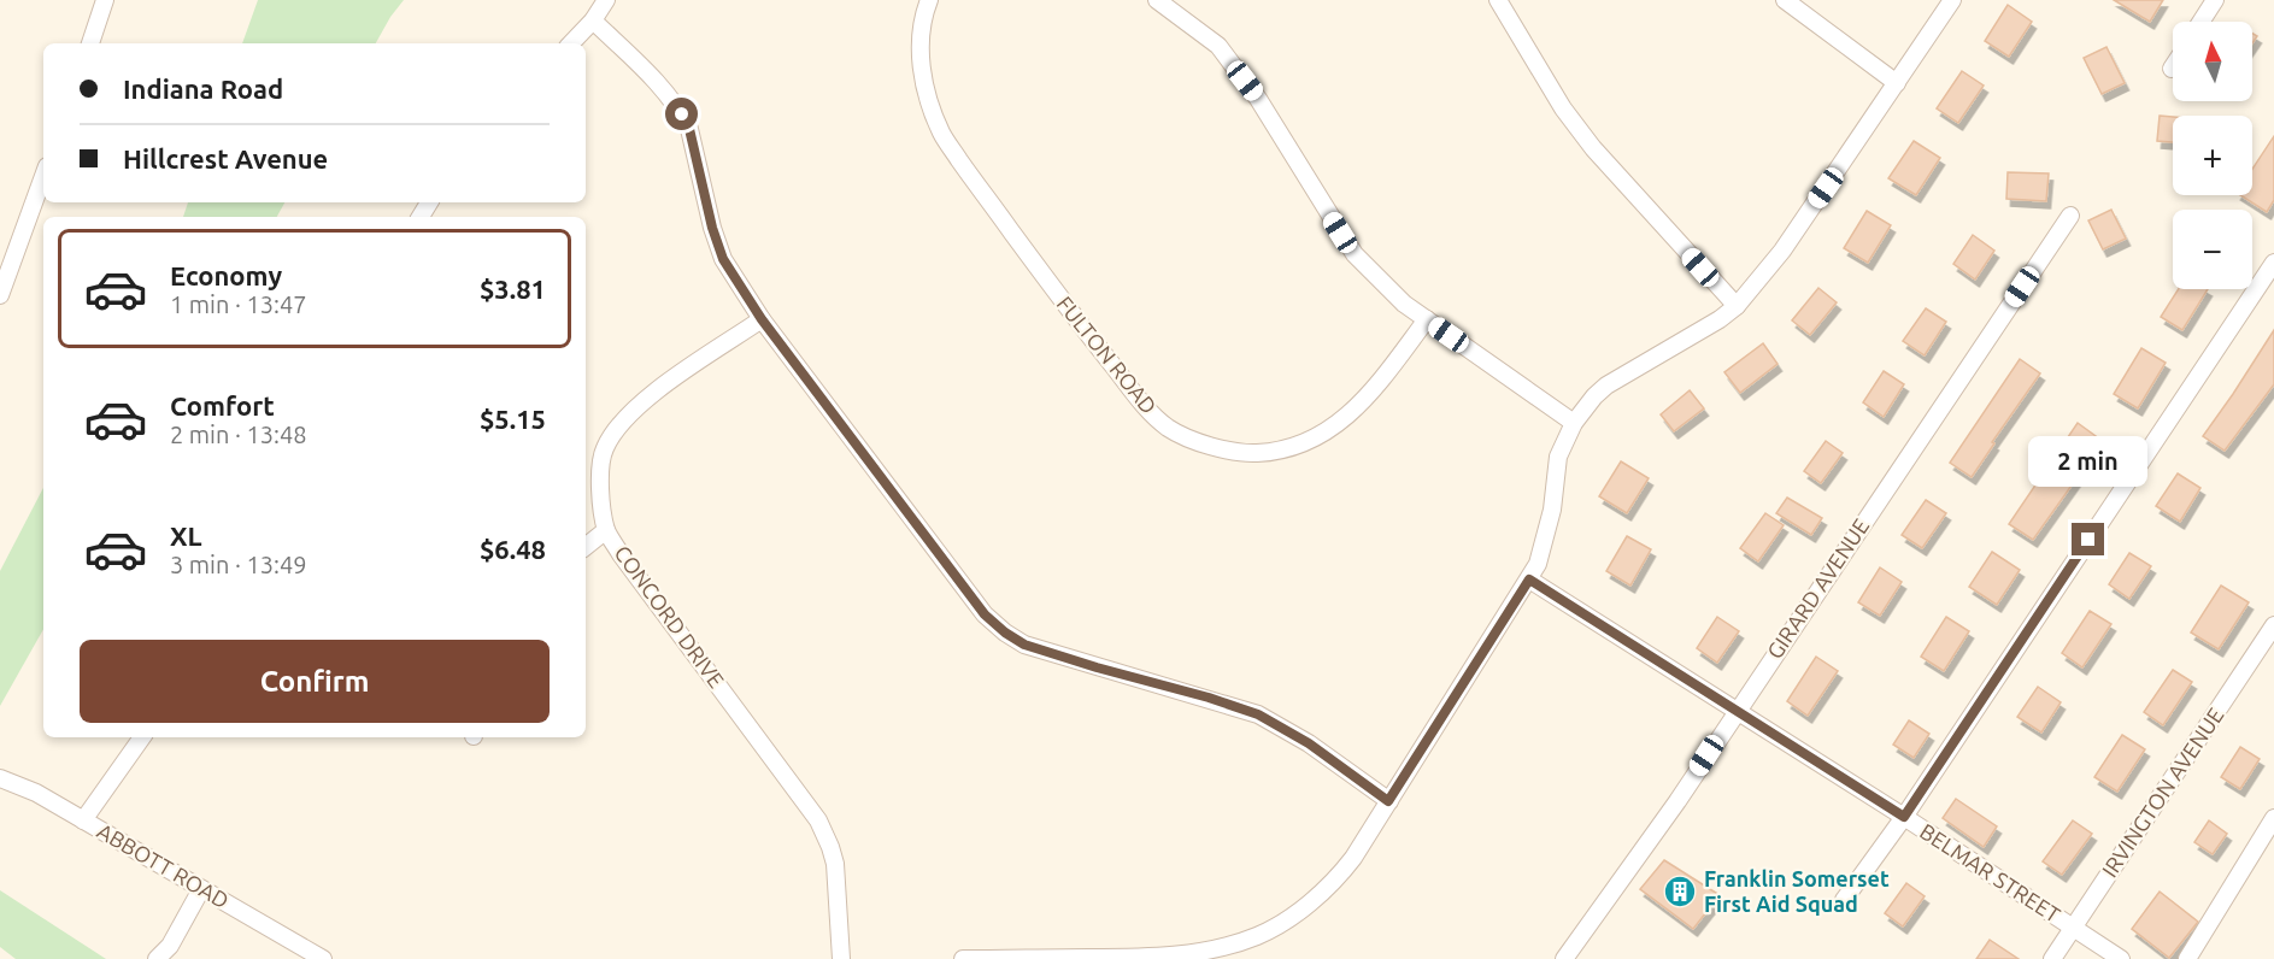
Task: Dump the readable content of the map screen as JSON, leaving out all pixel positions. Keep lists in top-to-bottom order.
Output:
{
  "streets": {
    "street": [
      "FULTON ROAD",
      "GIRARD AVENUE",
      "CONCORD DRIVE",
      "IRVINGTON AVENUE",
      "ABBOTT ROAD",
      "BELMAR STREET"
    ]
  },
  "crossings": [
    ["GIRARD AVENUE", "BELMAR STREET"],
    ["IRVINGTON AVENUE", "BELMAR STREET"]
  ],
  "places": {
    "building": ["Franklin Somerset First Aid Squad"]
  },
  "north": "top",
  "page": {
    "map_buttons": ["+", "−"],
    "banner": ["Indiana Road", "Hillcrest Avenue"],
    "list": [
      {
        "name": "Economy",
        "note": "1 min · 13:47",
        "value": "$3.81"
      },
      {
        "name": "Comfort",
        "note": "2 min · 13:48",
        "value": "$5.15"
      },
      {
        "name": "XL",
        "note": "3 min · 13:49",
        "value": "$6.48"
      }
    ],
    "bubble": "2 min",
    "buttons": "Confirm"
  }
}
